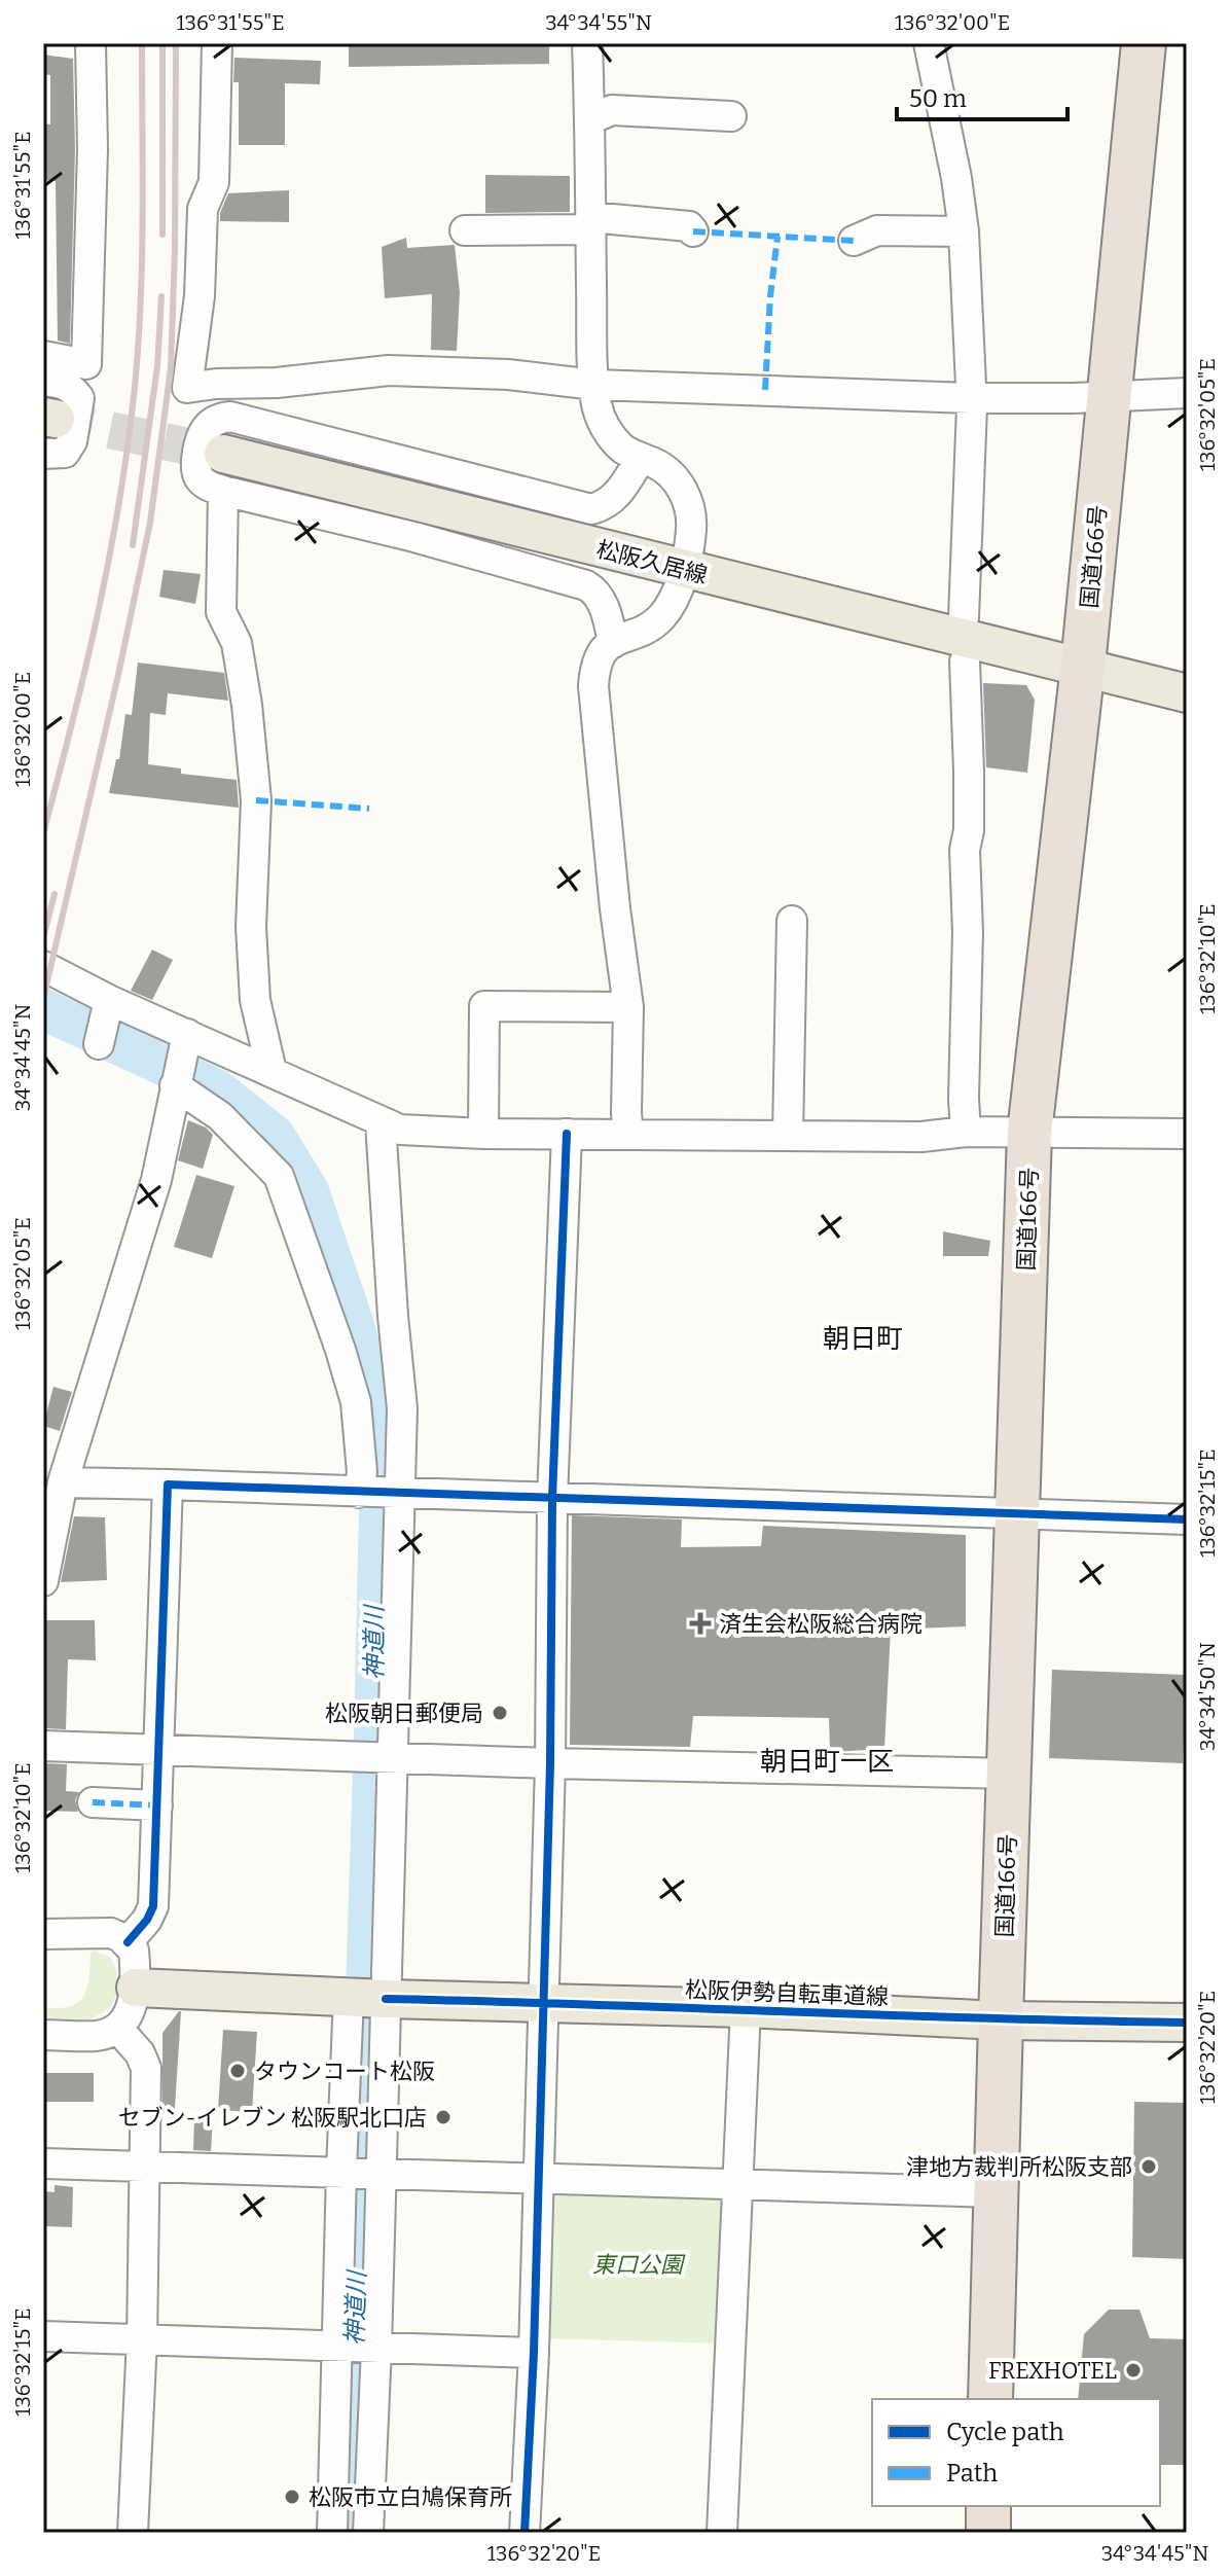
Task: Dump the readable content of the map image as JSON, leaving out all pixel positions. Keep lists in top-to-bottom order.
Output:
{
  "streets": {
    "highway": ["国道166号"],
    "main road": ["松阪久居線", "松阪伊勢自転車道線"]
  },
  "crossings": [
    ["国道166号", "松阪久居線"],
    ["国道166号", "松阪伊勢自転車道線"]
  ],
  "districts": ["朝日町", "朝日町一区"],
  "water": ["神道川"],
  "parks": ["東口公園"],
  "places": {
    "health": ["済生会松阪総合病院"],
    "other": [
      "松阪朝日郵便局",
      "タウンコート松阪",
      "セブン-イレブン 松阪駅北口店",
      "津地方裁判所松阪支部",
      "FREXHOTEL",
      "松阪市立白鳩保育所"
    ]
  },
  "legend": ["Cycle path", "Path"],
  "scale_bar": "50 m",
  "coordinates": [
    "136°31'55\"E",
    "34°34'55\"N",
    "136°32'00\"E",
    "136°32'05\"E",
    "136°32'10\"E",
    "34°34'45\"N",
    "136°32'15\"E",
    "34°34'50\"N",
    "136°32'20\"E"
  ]
}
